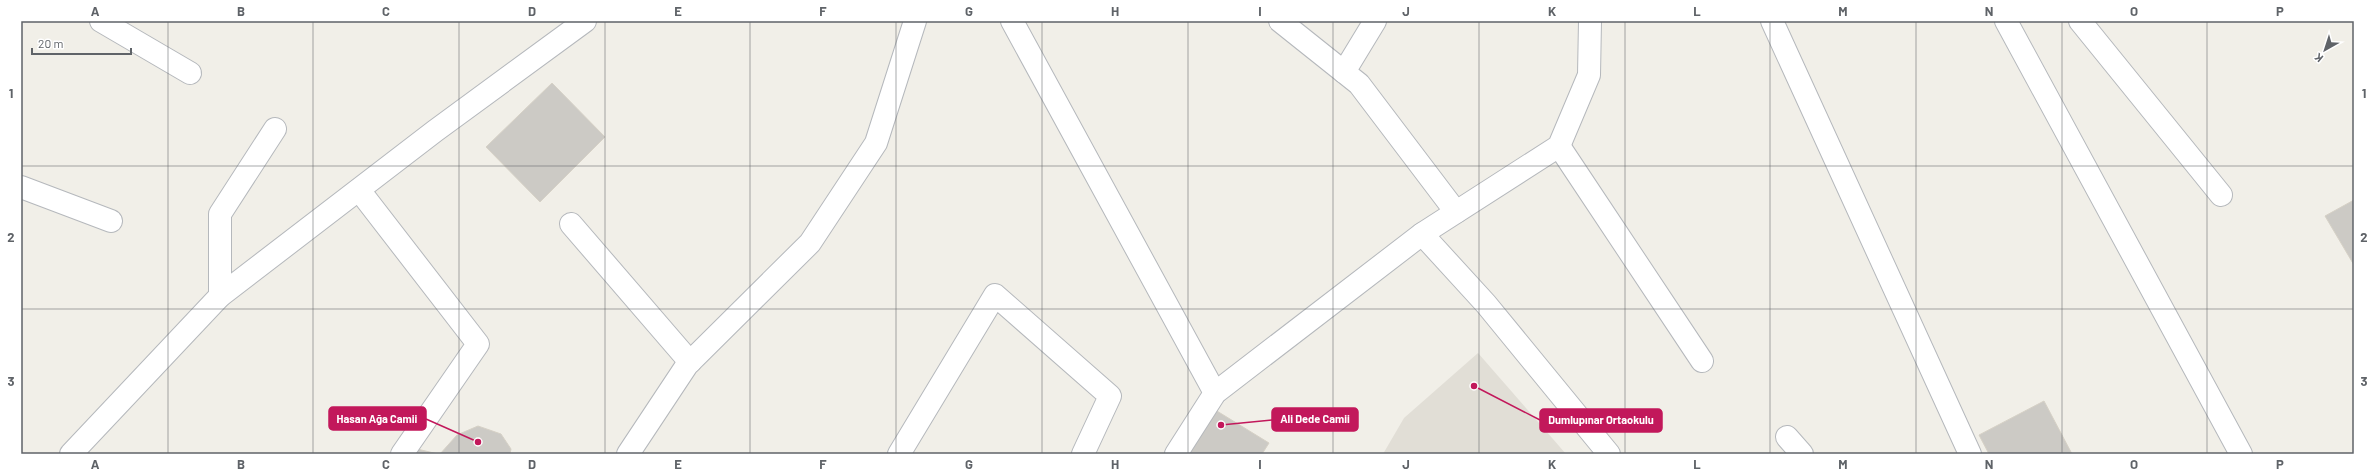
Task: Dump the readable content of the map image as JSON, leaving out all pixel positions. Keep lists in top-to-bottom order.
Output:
{
  "places": ["Dumlupınar Ortaokulu", "Ali Dede Camii", "Hasan Ağa Camii"],
  "scale_bar": "20 m",
  "north": "bottom left",
  "grid": {
    "columns": [
      "A",
      "B",
      "C",
      "D",
      "E",
      "F",
      "G",
      "H",
      "I",
      "J",
      "K",
      "L",
      "M",
      "N",
      "O",
      "P"
    ],
    "rows": ["1", "2", "3"]
  }
}
